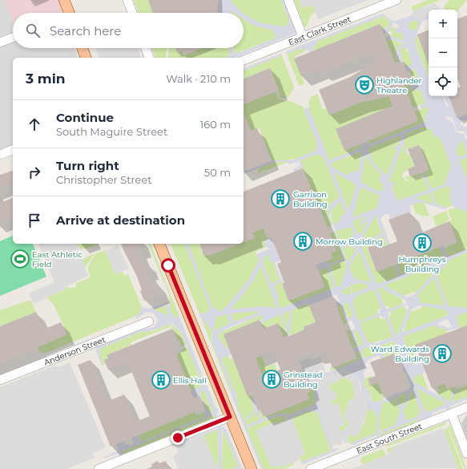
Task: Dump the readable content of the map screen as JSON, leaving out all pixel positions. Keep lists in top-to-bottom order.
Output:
{
  "streets": {
    "street": ["East Clark Street", "Anderson Street", "East South Street"]
  },
  "places": {
    "theatre": ["Highlander Theatre"],
    "building": [
      "Garrison Building",
      "Morrow Building",
      "Humphreys Building",
      "Ward Edwards Building",
      "Grinstead Building",
      "Ellis Hall"
    ],
    "sports": ["East Athletic Field"]
  },
  "page": {
    "map_buttons": ["+", "−"],
    "search": "Search here",
    "heading": ["3 min", "Walk · 210 m"],
    "list": [
      ["Continue", "South Maguire Street", "160 m"],
      ["Turn right", "Christopher Street", "50 m"],
      "Arrive at destination"
    ]
  }
}
